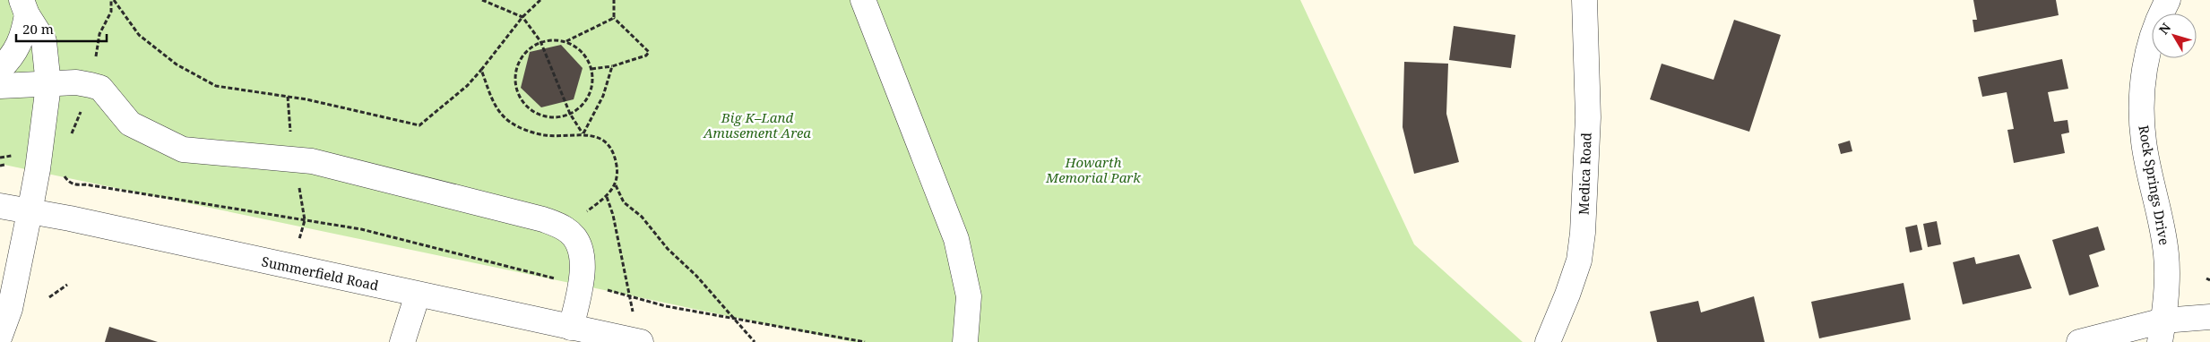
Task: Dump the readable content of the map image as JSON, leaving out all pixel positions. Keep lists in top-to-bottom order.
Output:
{
  "streets": {
    "street": ["Medica Road", "Rock Springs Drive", "Summerfield Road"]
  },
  "parks": ["Big K–Land Amusement Area", "Howarth Memorial Park"],
  "scale_bar": "20 m",
  "north": "top left"
}
